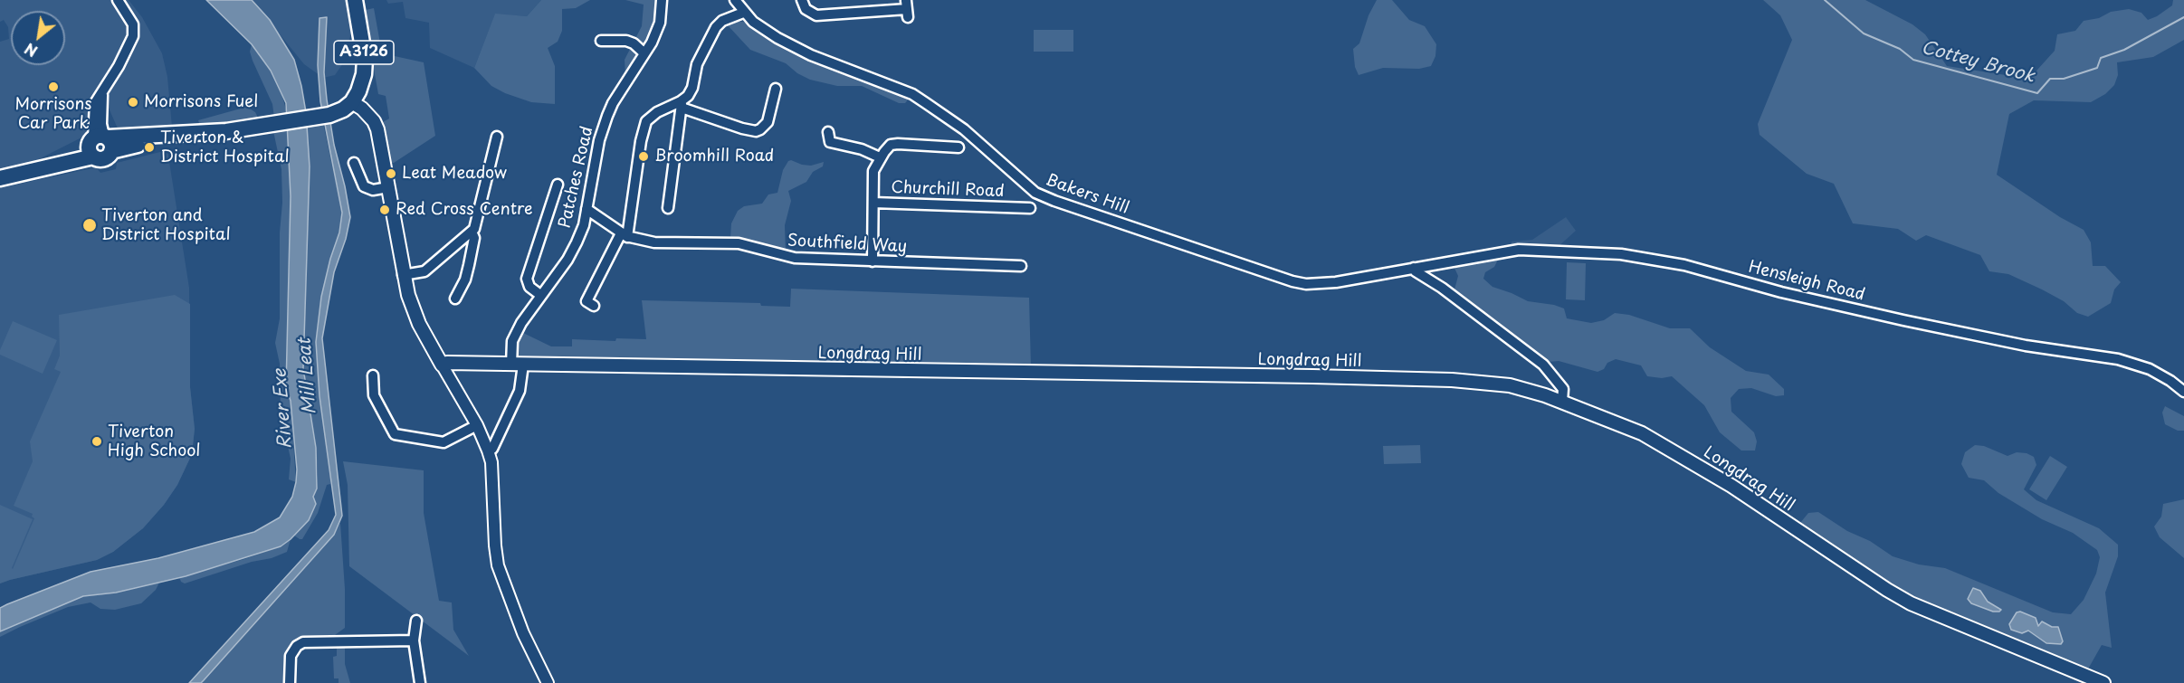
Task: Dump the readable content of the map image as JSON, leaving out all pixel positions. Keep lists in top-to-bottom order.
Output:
{
  "streets": {
    "main road": ["A3126", "Longdrag Hill"],
    "street": [
      "Patches Road",
      "Churchill Road",
      "Bakers Hill",
      "Southfield Way",
      "Hensleigh Road"
    ]
  },
  "crossings": [
    ["Patches Road", "Southfield Way"],
    ["Patches Road", "Longdrag Hill"],
    ["Bakers Hill", "Hensleigh Road"]
  ],
  "water": ["Cottey Brook", "Mill Leat", "River Exe"],
  "places": [
    "Morrisons Car Park",
    "Morrisons Fuel",
    "Tiverton & District Hospital",
    "Broomhill Road",
    "Leat Meadow",
    "Red Cross Centre",
    "Tiverton and District Hospital",
    "Tiverton High School"
  ],
  "north": "bottom left"
}
